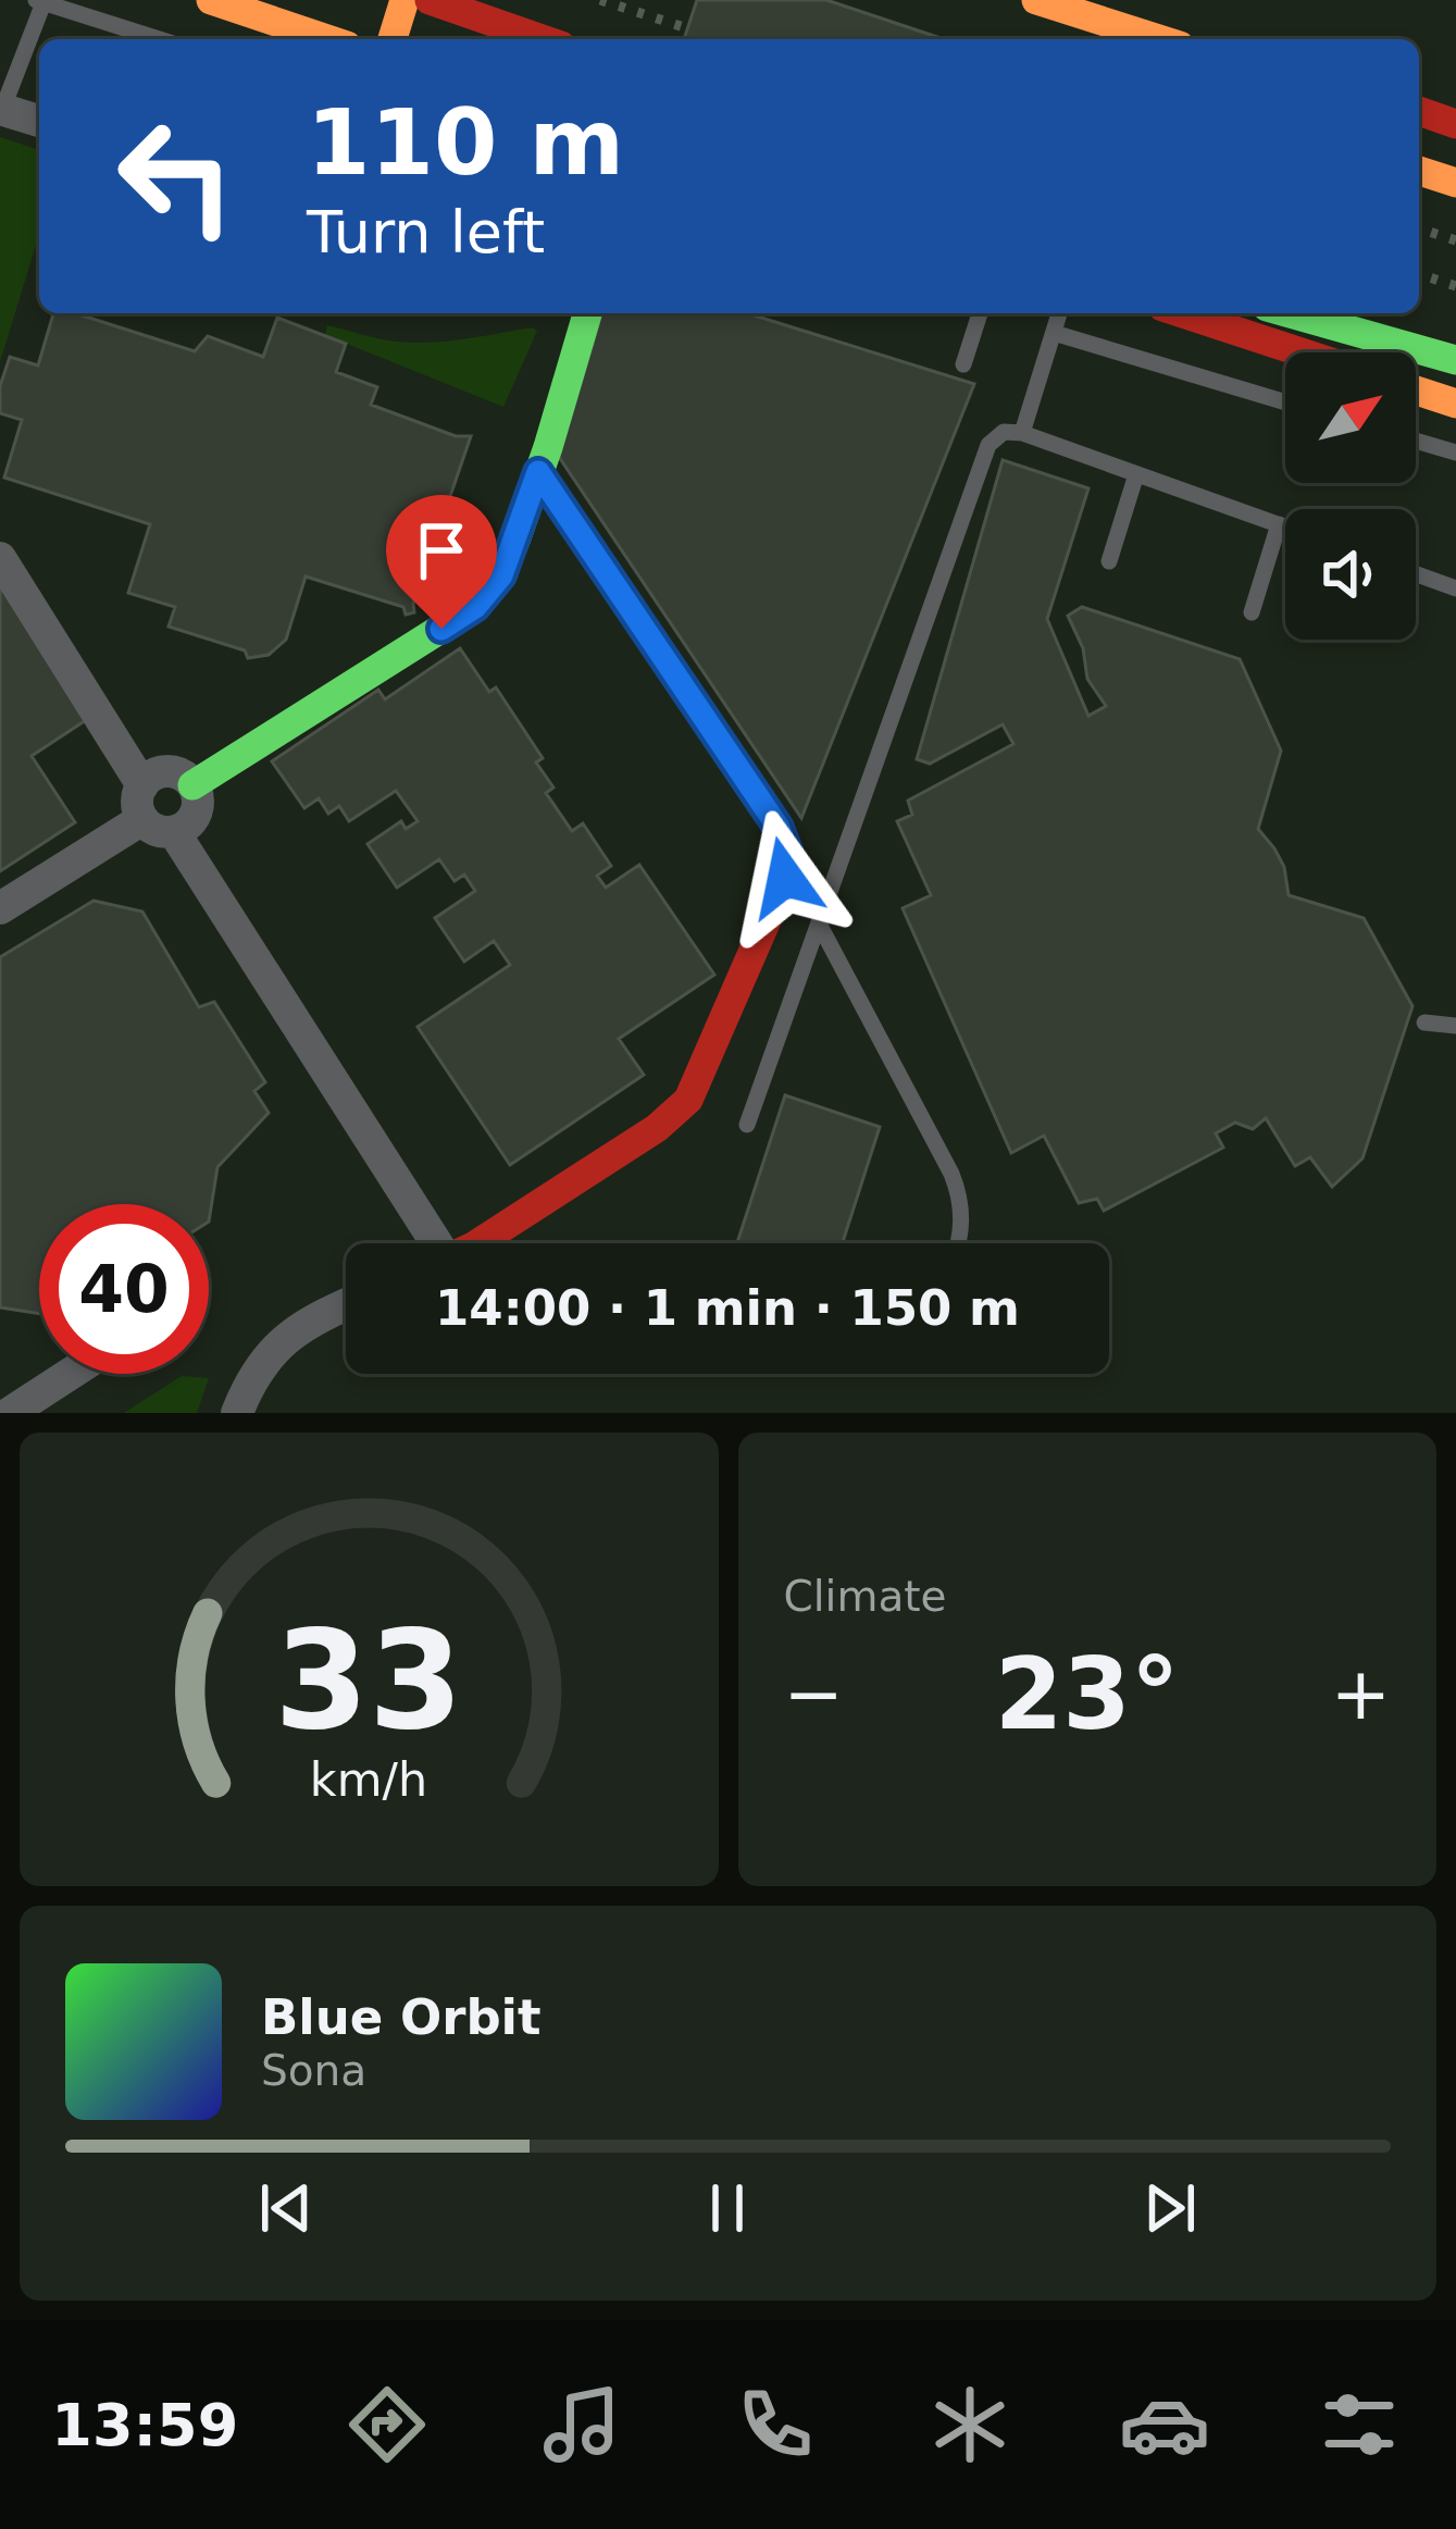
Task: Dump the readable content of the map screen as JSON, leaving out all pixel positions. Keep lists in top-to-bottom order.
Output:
{
  "north": "top right",
  "page": {
    "turn": ["110 m", "Turn left"],
    "limit": "40",
    "trip": "14:00 · 1 min · 150 m",
    "tile": "Climate",
    "heat": ["−", "23°", "+"],
    "song": ["Blue Orbit", "Sona"],
    "tabs": "13:59",
    "gauge": ["33", "km/h"]
  }
}
